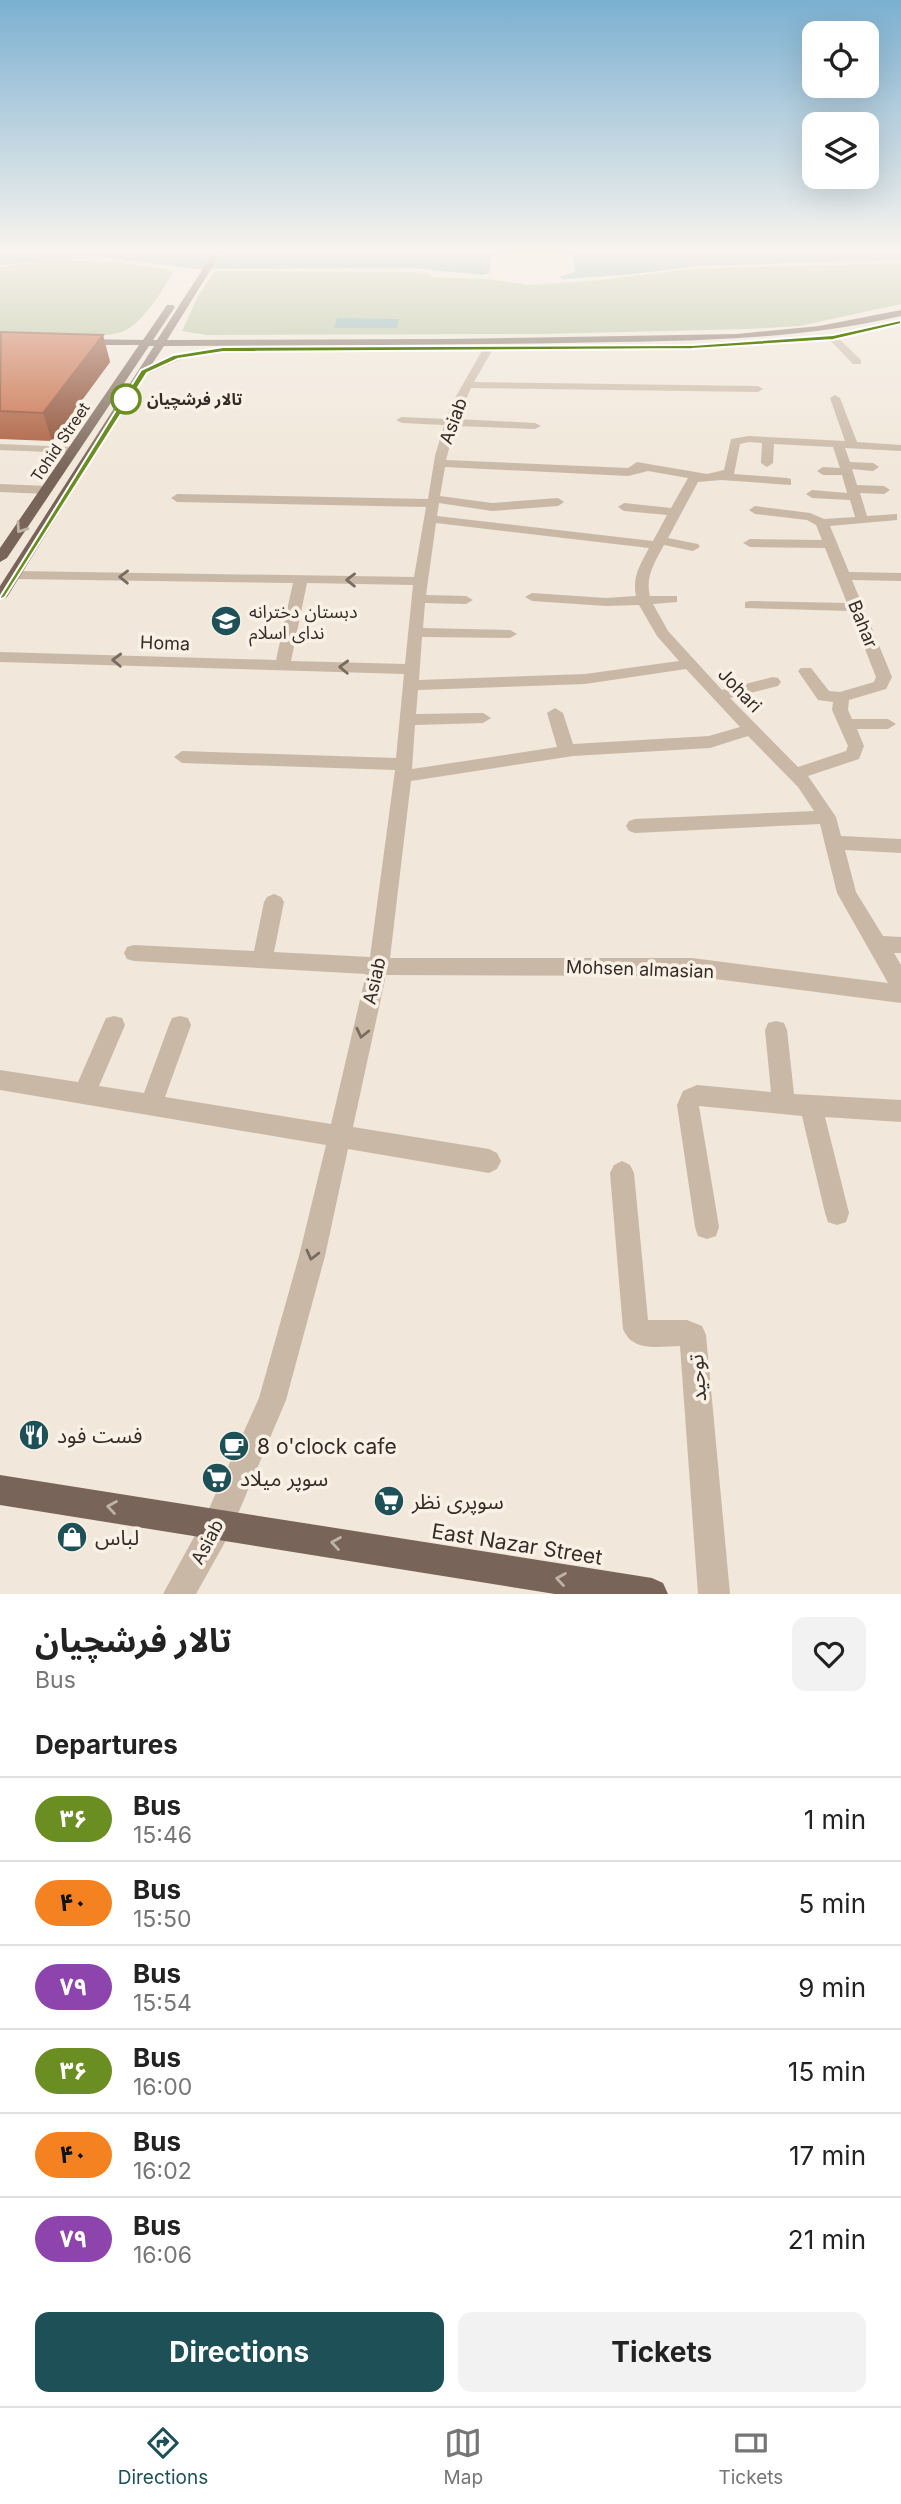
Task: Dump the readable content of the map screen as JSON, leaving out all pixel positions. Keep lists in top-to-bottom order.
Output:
{
  "streets": {
    "main road": ["Tohid Street", "East Nazar Street"],
    "street": [
      "Asiab",
      "Bahar",
      "Homa",
      "Johari",
      "Mohsen almasian",
      "توحید"
    ]
  },
  "crossings": [
    ["Asiab", "Homa"],
    ["Asiab", "Mohsen almasian"],
    ["Asiab", "East Nazar Street"],
    ["Homa", "Johari"],
    ["Johari", "Mohsen almasian"]
  ],
  "one_way": ["Asiab", "East Nazar Street"],
  "places": {
    "other": ["تالار فرشچیان"],
    "school or university": ["دبستان دخترانه ندای اسلام"],
    "restaurant": ["فست فود"],
    "cafe": ["8 o'clock cafe"],
    "supermarket": ["سوپر میلاد", "سوپری نظر"],
    "shop": ["لباس"]
  },
  "lines": ["bus line ۳۶"],
  "page": {
    "heading": [
      ["تالار فرشچیان", "Bus"],
      "Departures"
    ],
    "list": [
      {
        "mark": "۳۶",
        "name": "Bus",
        "note": "15:46",
        "value": "1 min"
      },
      {
        "mark": "۴۰",
        "name": "Bus",
        "note": "15:50",
        "value": "5 min"
      },
      {
        "mark": "۷۹",
        "name": "Bus",
        "note": "15:54",
        "value": "9 min"
      },
      {
        "mark": "۳۶",
        "name": "Bus",
        "note": "16:00",
        "value": "15 min"
      },
      {
        "mark": "۴۰",
        "name": "Bus",
        "note": "16:02",
        "value": "17 min"
      },
      {
        "mark": "۷۹",
        "name": "Bus",
        "note": "16:06",
        "value": "21 min"
      }
    ],
    "buttons": ["Directions", "Tickets"],
    "tabs": ["Directions", "Map", "Tickets"]
  }
}
